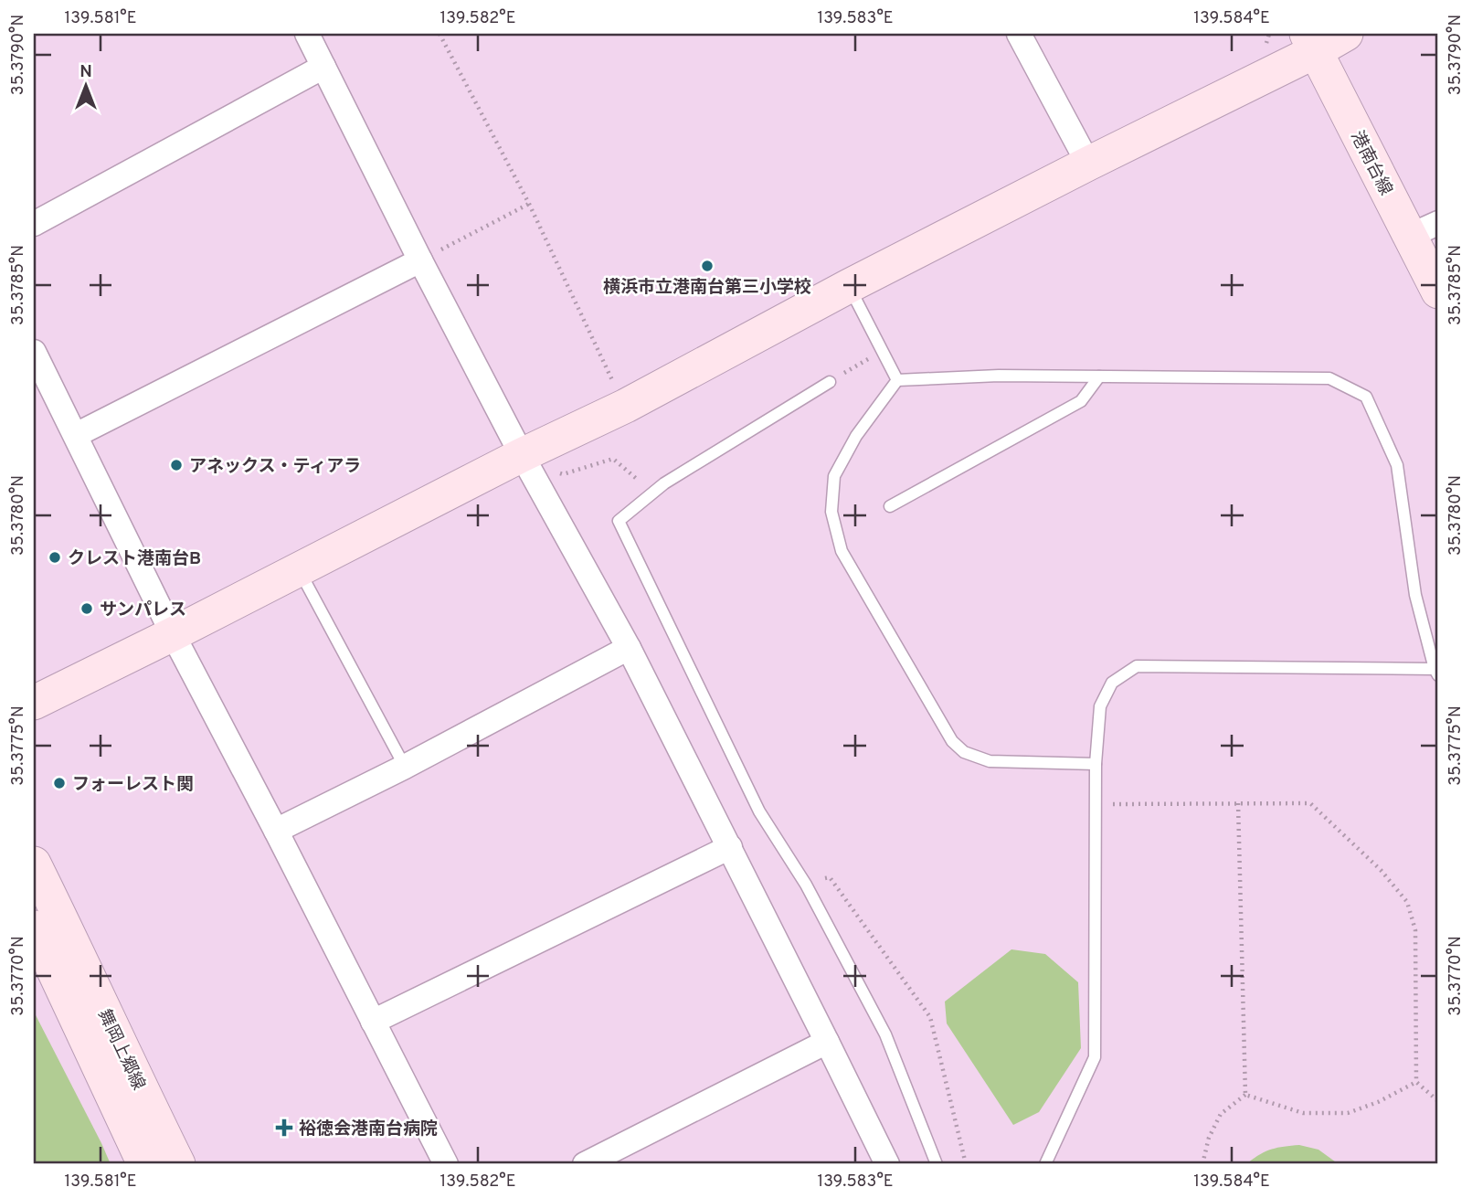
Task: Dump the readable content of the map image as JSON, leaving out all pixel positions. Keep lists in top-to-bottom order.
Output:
{
  "streets": {
    "street": ["港南台線", "舞岡上郷線"]
  },
  "places": {
    "other": [
      "横浜市立港南台第三小学校",
      "アネックス・ティアラ",
      "クレスト港南台B",
      "サンパレス",
      "フォーレスト関"
    ],
    "health": ["裕徳会港南台病院"]
  },
  "north": "top",
  "coordinates": [
    "139.581°E",
    "139.582°E",
    "139.583°E",
    "139.584°E",
    "35.3790°N",
    "35.3785°N",
    "35.3780°N",
    "35.3775°N",
    "35.3770°N"
  ]
}
